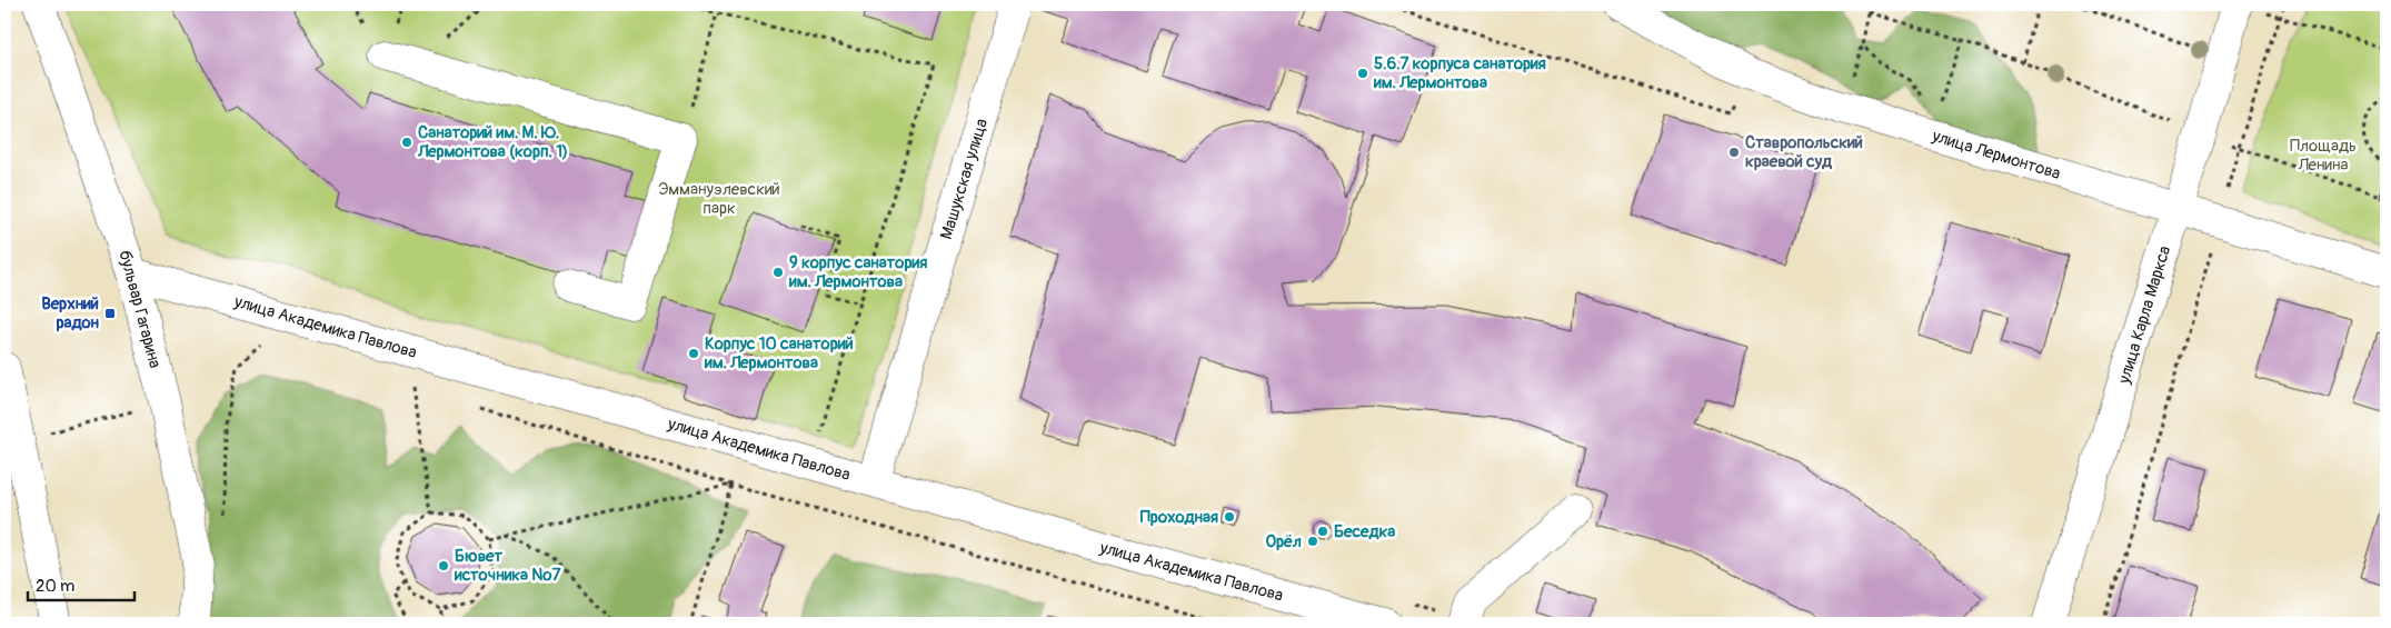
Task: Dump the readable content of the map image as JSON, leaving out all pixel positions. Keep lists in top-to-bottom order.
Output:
{
  "streets": {
    "street": [
      "улица Лермонтова",
      "Машукская улица",
      "бульвар Гагарина",
      "улица Карла Маркса",
      "улица Академика Павлова"
    ]
  },
  "crossings": [
    ["улица Лермонтова", "улица Карла Маркса"],
    ["Машукская улица", "улица Академика Павлова"],
    ["бульвар Гагарина", "улица Академика Павлова"]
  ],
  "parks": ["Площадь Ленина", "Эммануэлевский парк"],
  "places": {
    "other": [
      "5.6.7 корпуса санатория им. Лермонтова",
      "Санаторий им. М. Ю. Лермонтова (корп. 1)",
      "Ставропольский краевой суд",
      "9 корпус санатория им. Лермонтова",
      "Корпус 10 санаторий им. Лермонтова",
      "Проходная",
      "Беседка",
      "Орёл",
      "Бювет источника №7"
    ],
    "transit": ["Верхний радон"]
  },
  "scale_bar": "20 m"
}
